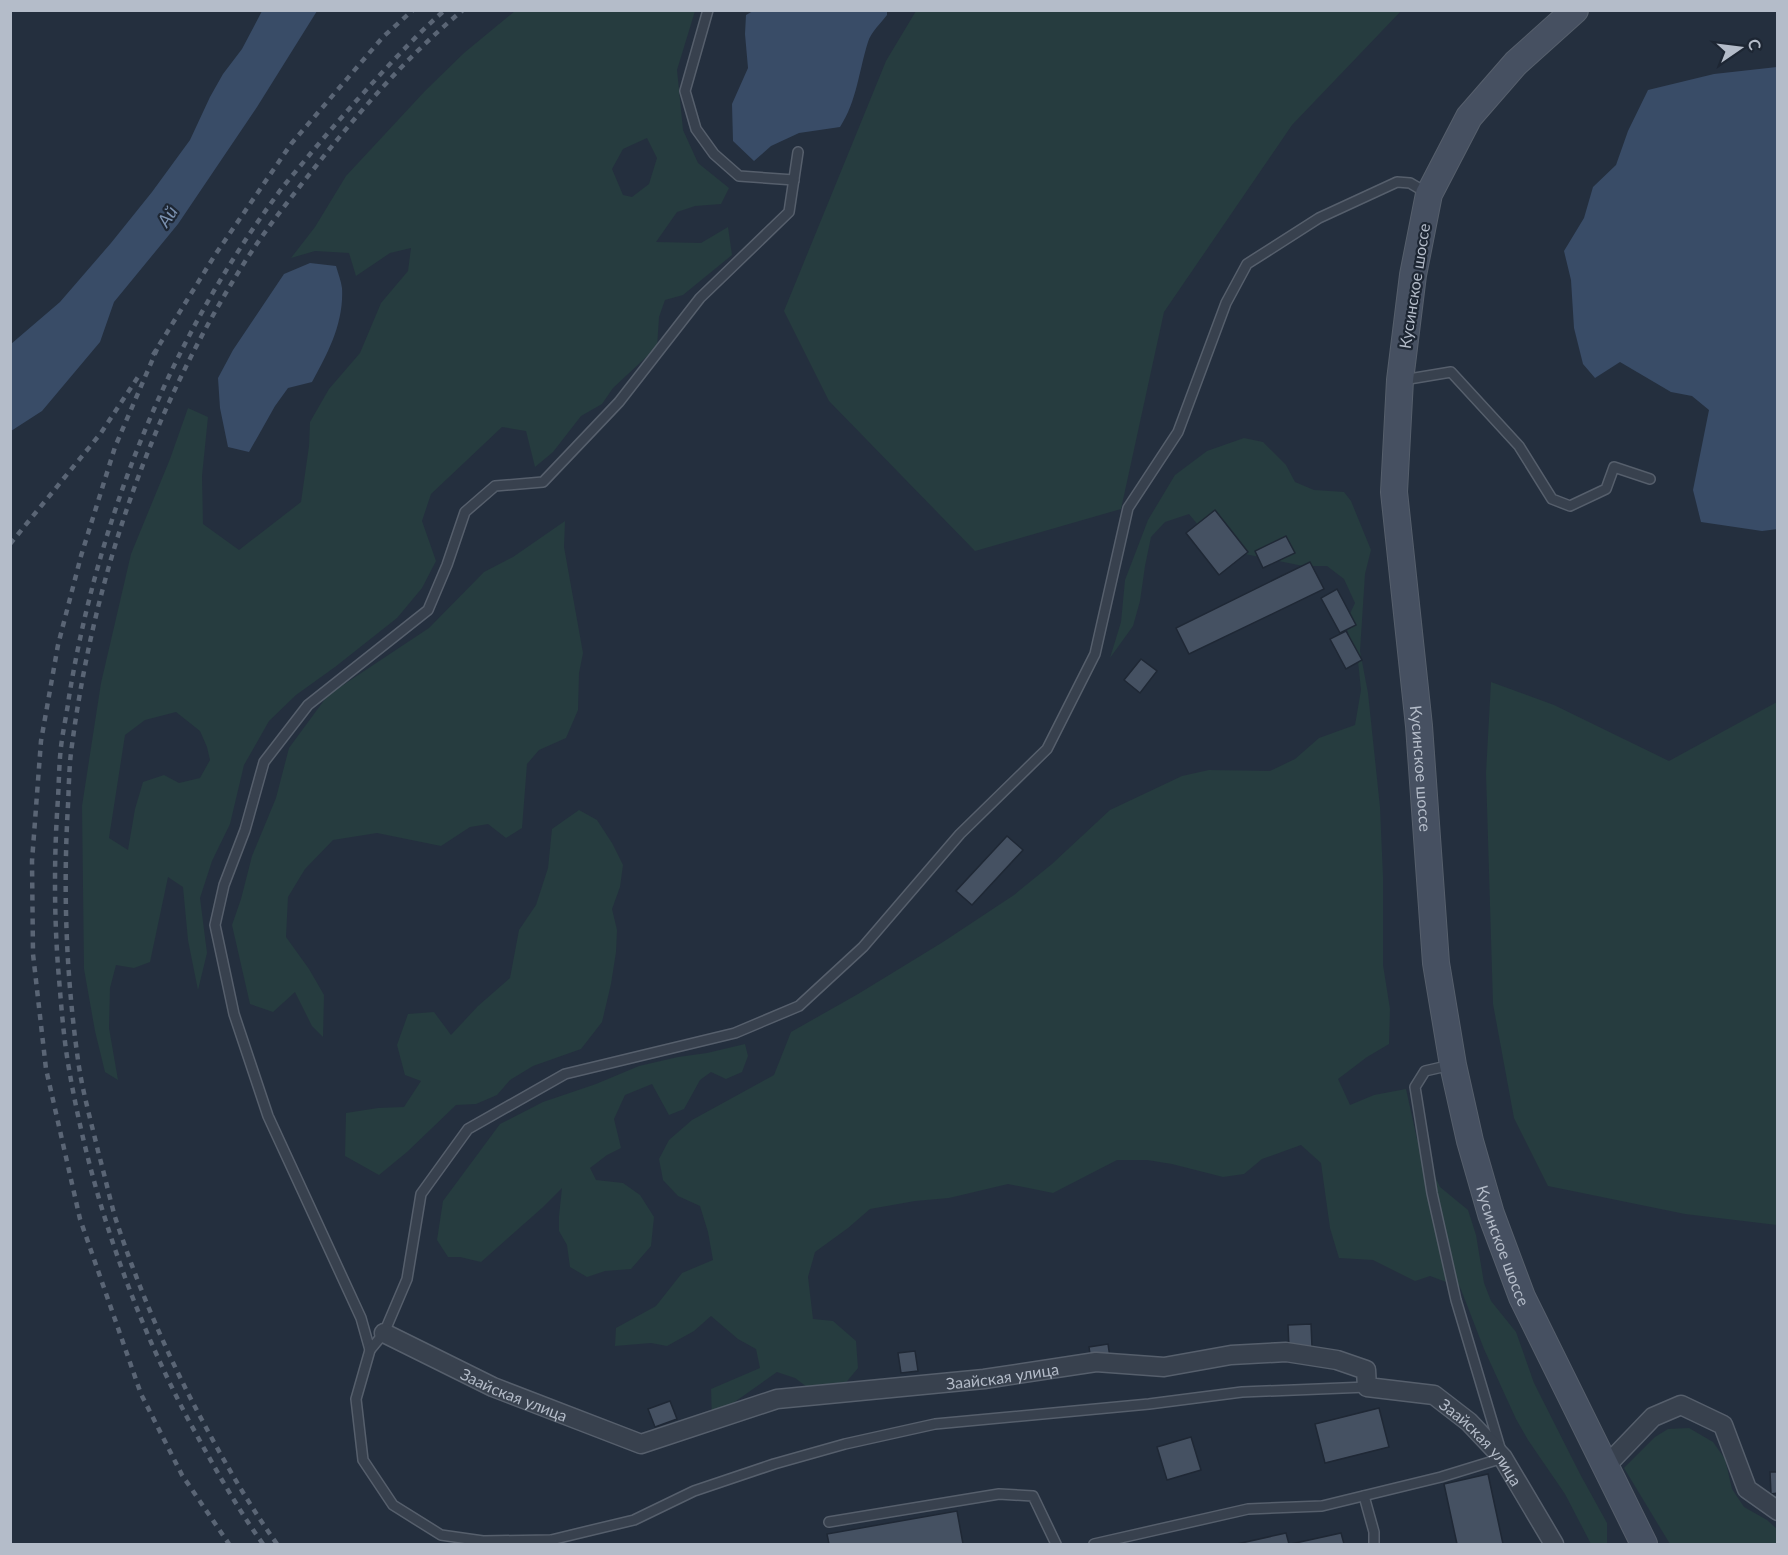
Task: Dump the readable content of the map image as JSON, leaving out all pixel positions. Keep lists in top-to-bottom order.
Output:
{
  "streets": {
    "main road": ["Кусинское шоссе"],
    "street": ["Заайская улица"]
  },
  "water": ["Ай"],
  "north": "right"
}
